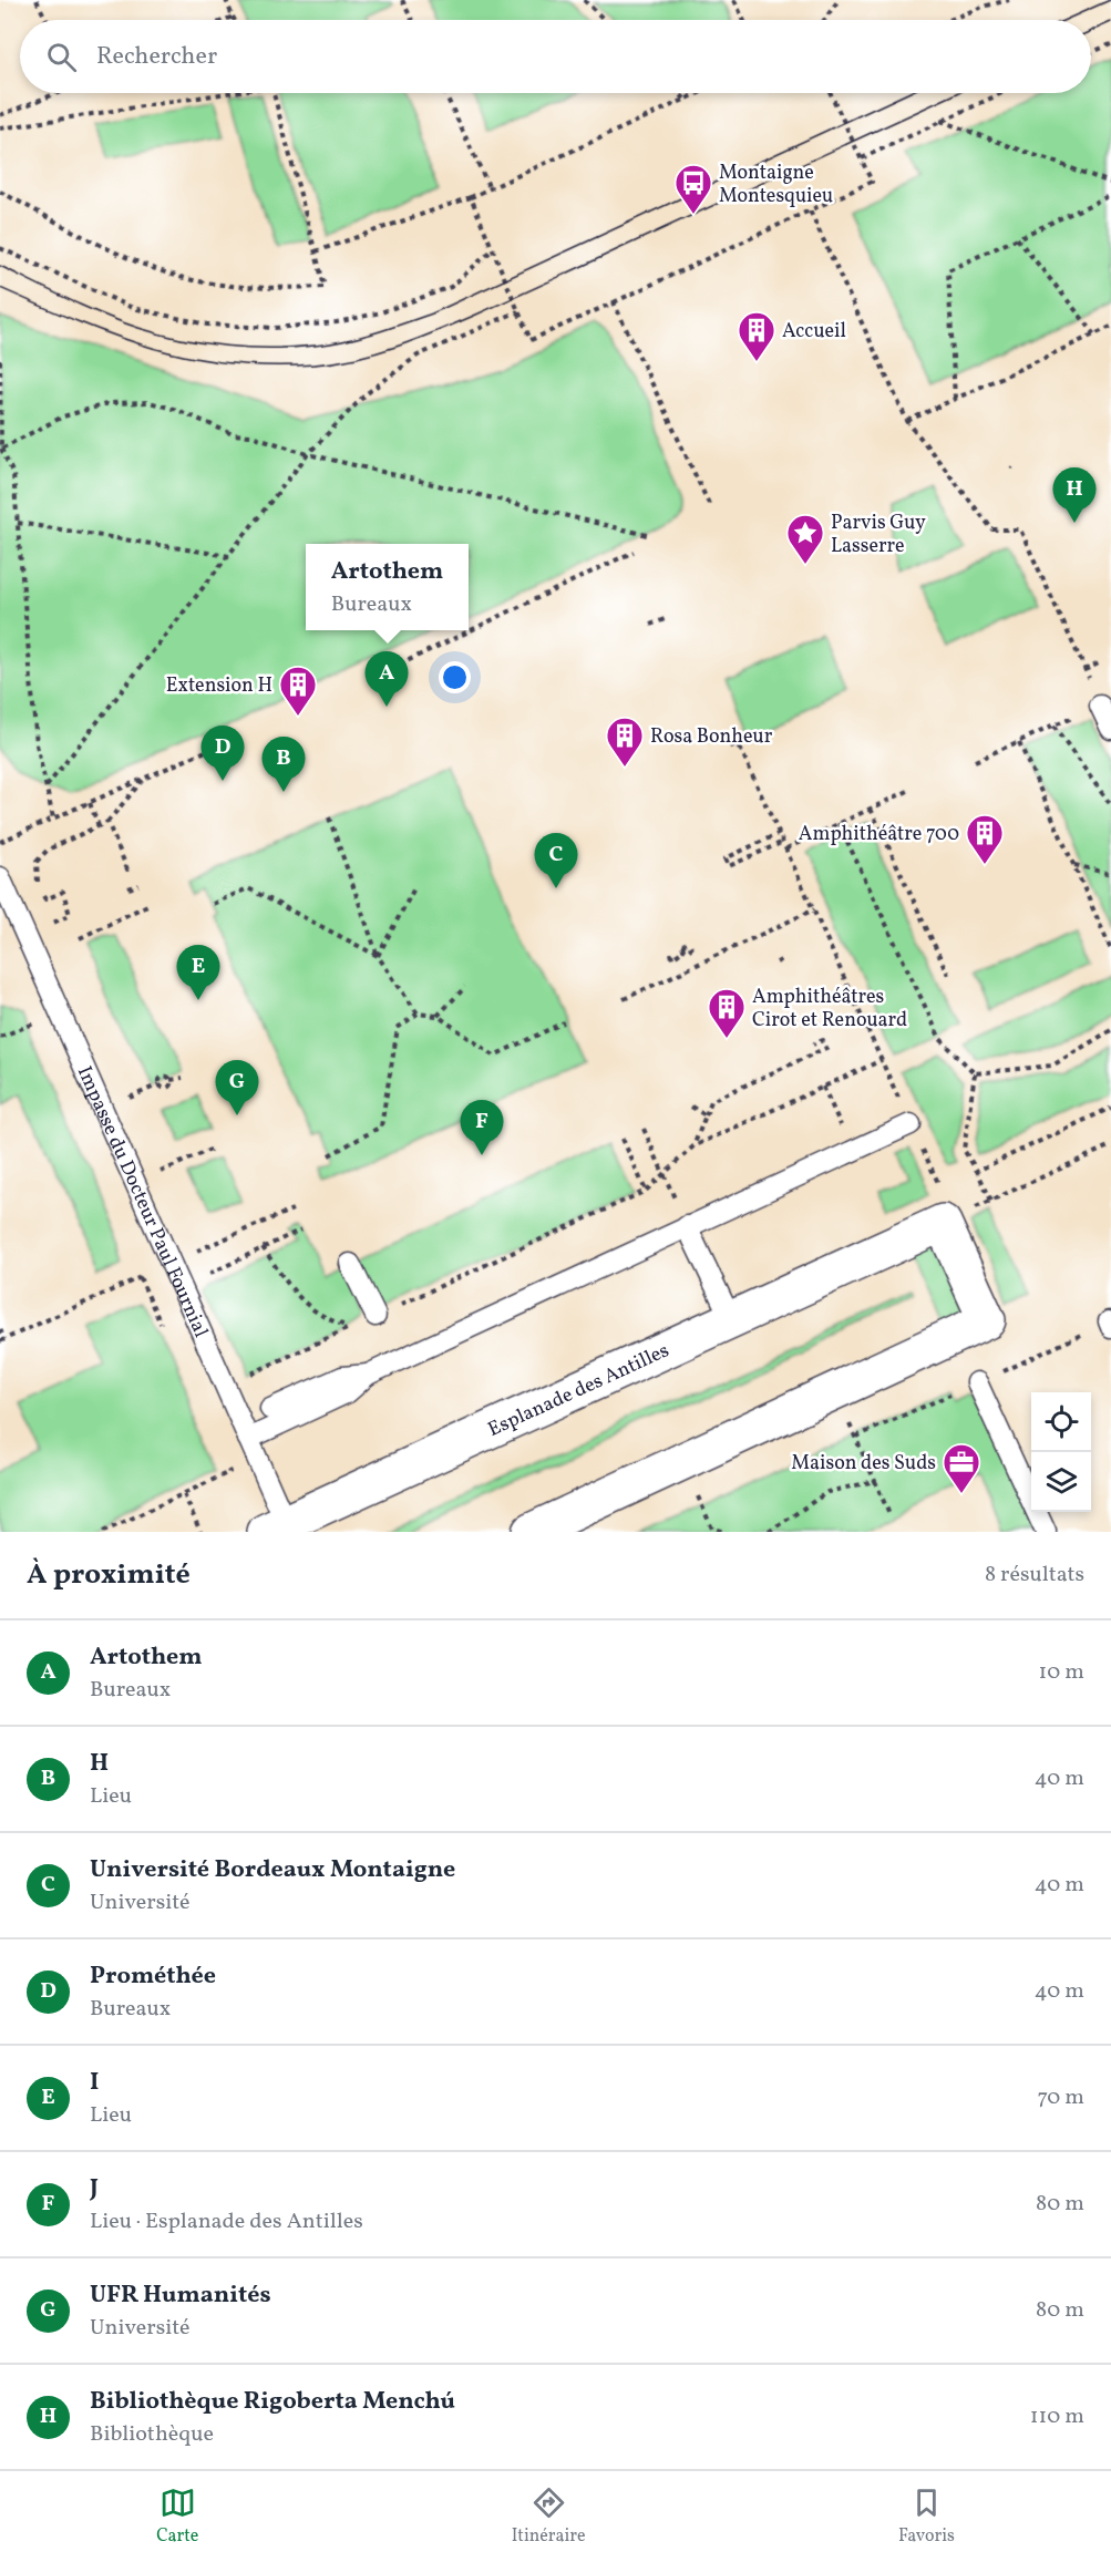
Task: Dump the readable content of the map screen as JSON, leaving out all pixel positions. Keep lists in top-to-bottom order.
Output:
{
  "streets": {
    "street": ["Esplanade des Antilles"],
    "lane": ["Impasse du Docteur Paul Fournial"]
  },
  "crossings": [
    ["Impasse du Docteur Paul Fournial", "Esplanade des Antilles"]
  ],
  "places": {
    "bus stop": ["Montaigne Montesquieu"],
    "building": [
      "Accueil",
      "Extension H",
      "Rosa Bonheur",
      "Amphithéâtre 700",
      "Amphithéâtres Cirot et Renouard"
    ],
    "place": ["Parvis Guy Lasserre"],
    "office": ["Maison des Suds"]
  },
  "page": {
    "search": "Rechercher",
    "pins": [
      "H",
      "A",
      "D",
      "B",
      "C",
      "E",
      "G",
      "F"
    ],
    "popup": ["Artothem", "Bureaux"],
    "heading": ["À proximité", "8 résultats"],
    "list": [
      {
        "mark": "A",
        "name": "Artothem",
        "note": "Bureaux",
        "value": "10 m"
      },
      {
        "mark": "B",
        "name": "H",
        "note": "Lieu",
        "value": "40 m"
      },
      {
        "mark": "C",
        "name": "Université Bordeaux Montaigne",
        "note": "Université",
        "value": "40 m"
      },
      {
        "mark": "D",
        "name": "Prométhée",
        "note": "Bureaux",
        "value": "40 m"
      },
      {
        "mark": "E",
        "name": "I",
        "note": "Lieu",
        "value": "70 m"
      },
      {
        "mark": "F",
        "name": "J",
        "note": "Lieu · Esplanade des Antilles",
        "value": "80 m"
      },
      {
        "mark": "G",
        "name": "UFR Humanités",
        "note": "Université",
        "value": "80 m"
      },
      {
        "mark": "H",
        "name": "Bibliothèque Rigoberta Menchú",
        "note": "Bibliothèque",
        "value": "110 m"
      }
    ],
    "nav": ["Carte", "Itinéraire", "Favoris"]
  }
}
